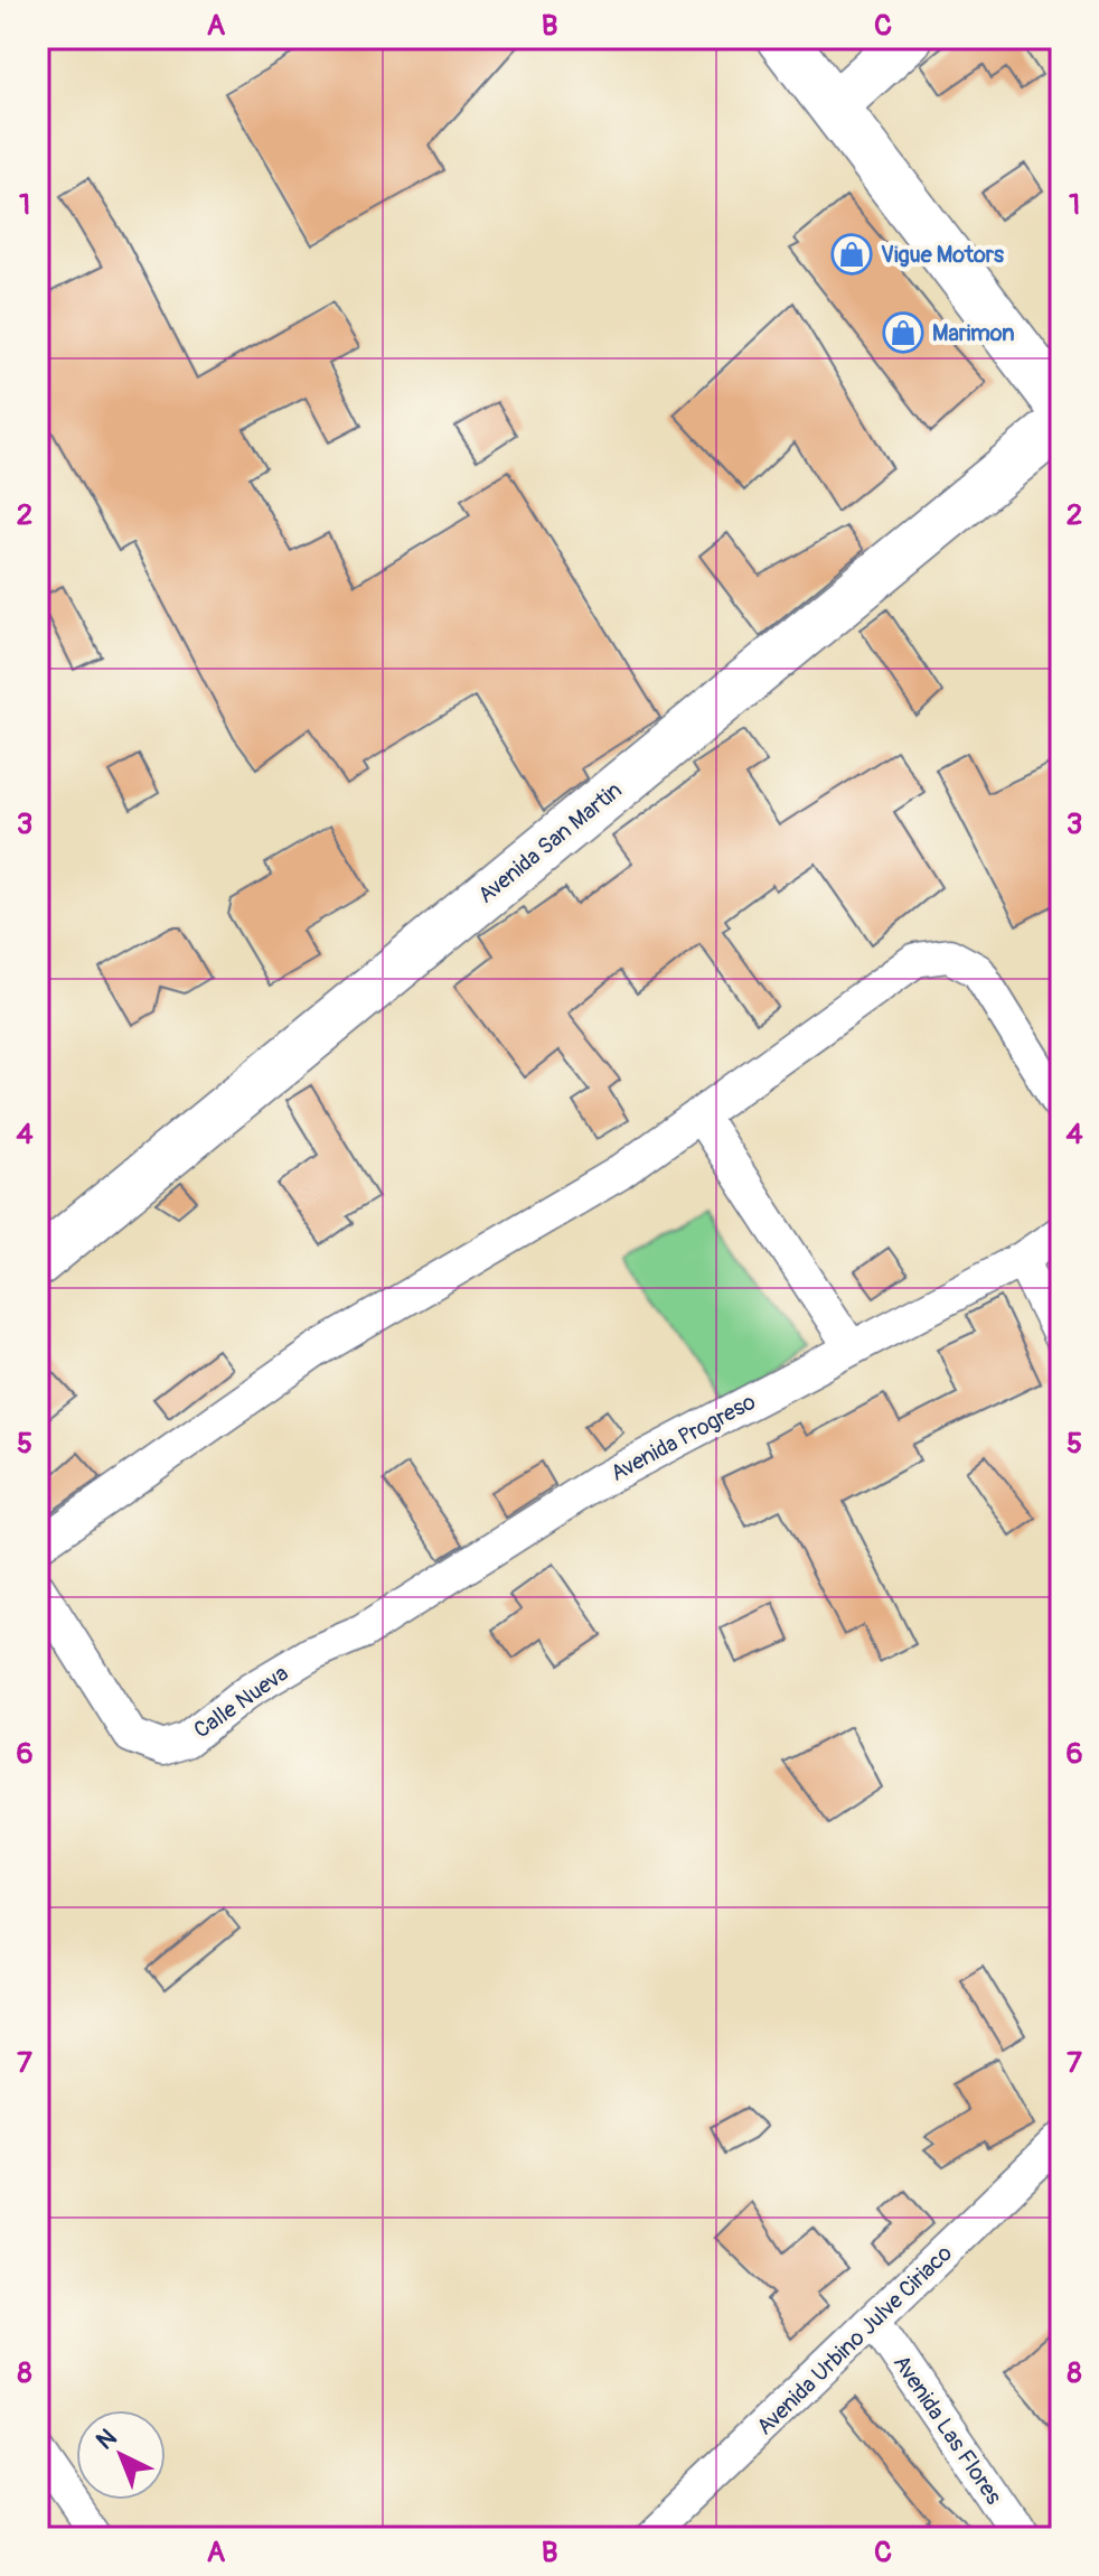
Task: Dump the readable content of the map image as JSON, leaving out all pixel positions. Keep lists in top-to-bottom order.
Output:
{
  "streets": {
    "street": [
      "Avenida San Martin",
      "Avenida Progreso",
      "Calle Nueva",
      "Avenida Urbino Julve Ciriaco",
      "Avenida Las Flores"
    ]
  },
  "crossings": [
    ["Avenida Progreso", "Calle Nueva"],
    ["Avenida Urbino Julve Ciriaco", "Avenida Las Flores"]
  ],
  "places": {
    "shop": ["Vigue Motors", "Marimon"]
  },
  "north": "top left",
  "grid": {
    "columns": ["A", "B", "C"],
    "rows": [
      "1",
      "2",
      "3",
      "4",
      "5",
      "6",
      "7",
      "8"
    ]
  }
}
